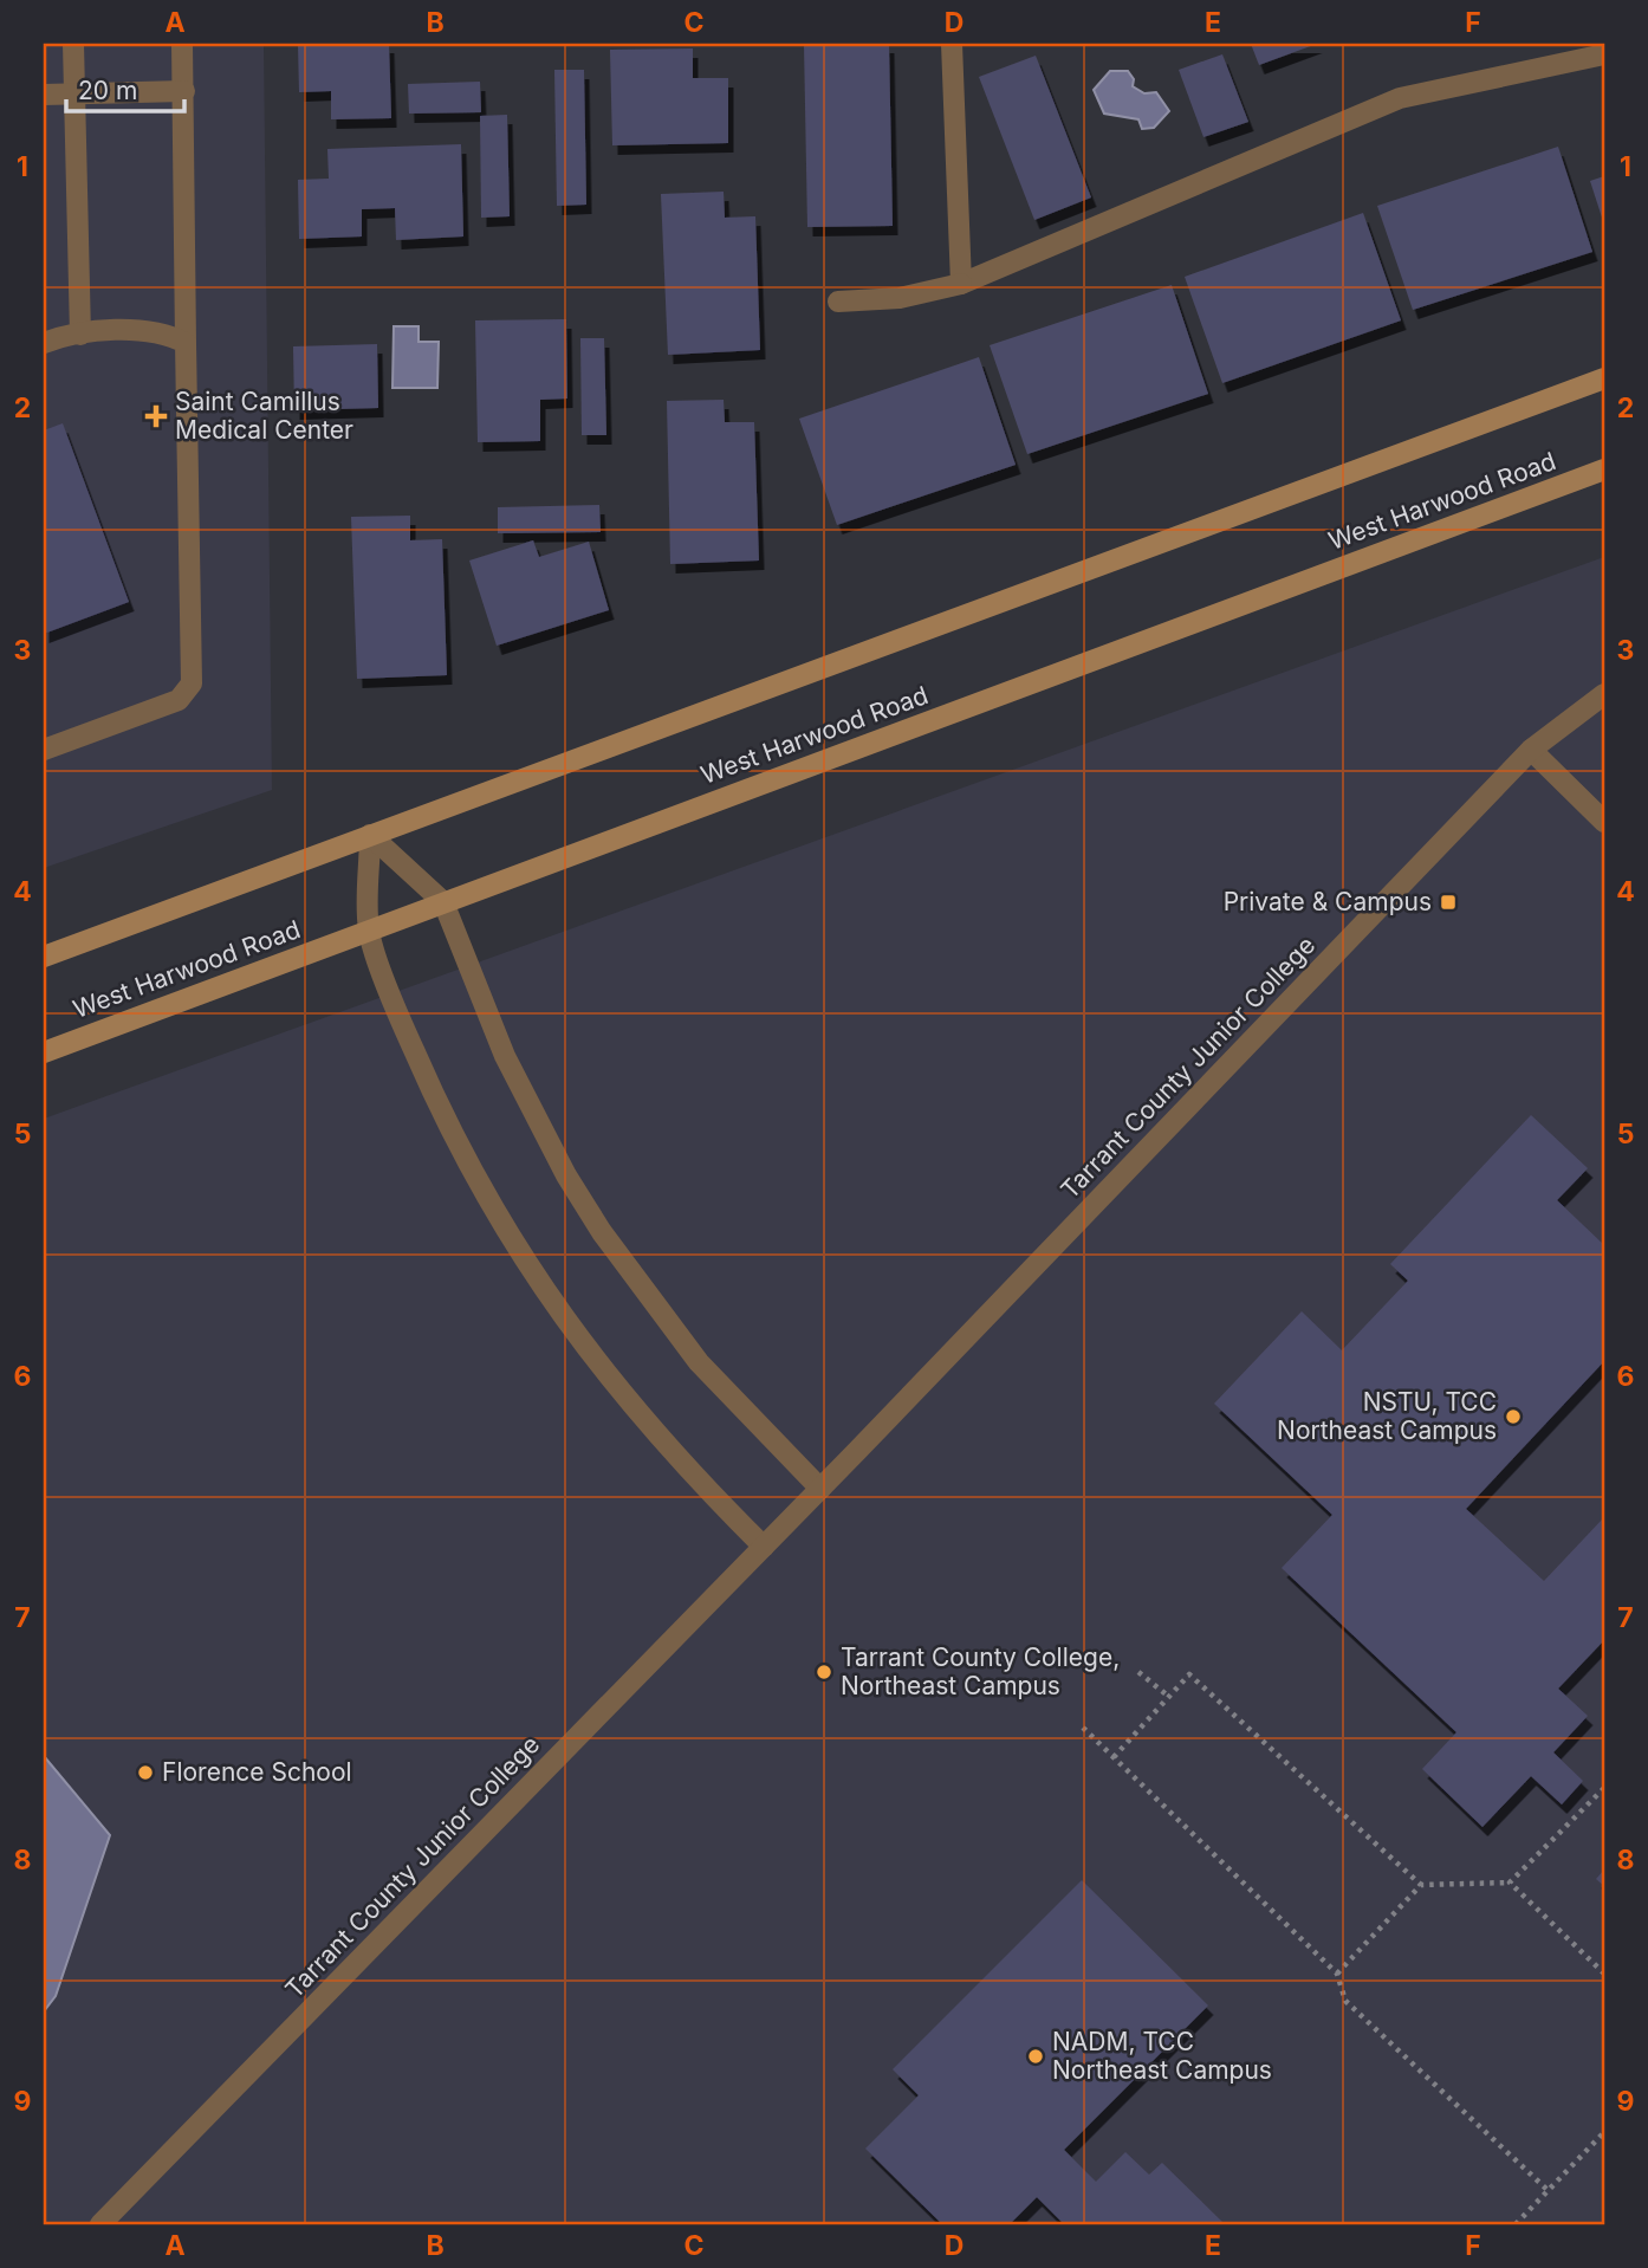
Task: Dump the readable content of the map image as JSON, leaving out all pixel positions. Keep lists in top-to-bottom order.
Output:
{
  "streets": {
    "main road": ["West Harwood Road"],
    "street": ["Tarrant County Junior College"]
  },
  "places": {
    "health": ["Saint Camillus Medical Center"],
    "transit": ["Private & Campus"],
    "other": [
      "NSTU, TCC Northeast Campus",
      "Tarrant County College, Northeast Campus",
      "Florence School",
      "NADM, TCC Northeast Campus"
    ]
  },
  "scale_bar": "20 m",
  "grid": {
    "columns": [
      "A",
      "B",
      "C",
      "D",
      "E",
      "F"
    ],
    "rows": [
      "1",
      "2",
      "3",
      "4",
      "5",
      "6",
      "7",
      "8",
      "9"
    ]
  }
}
